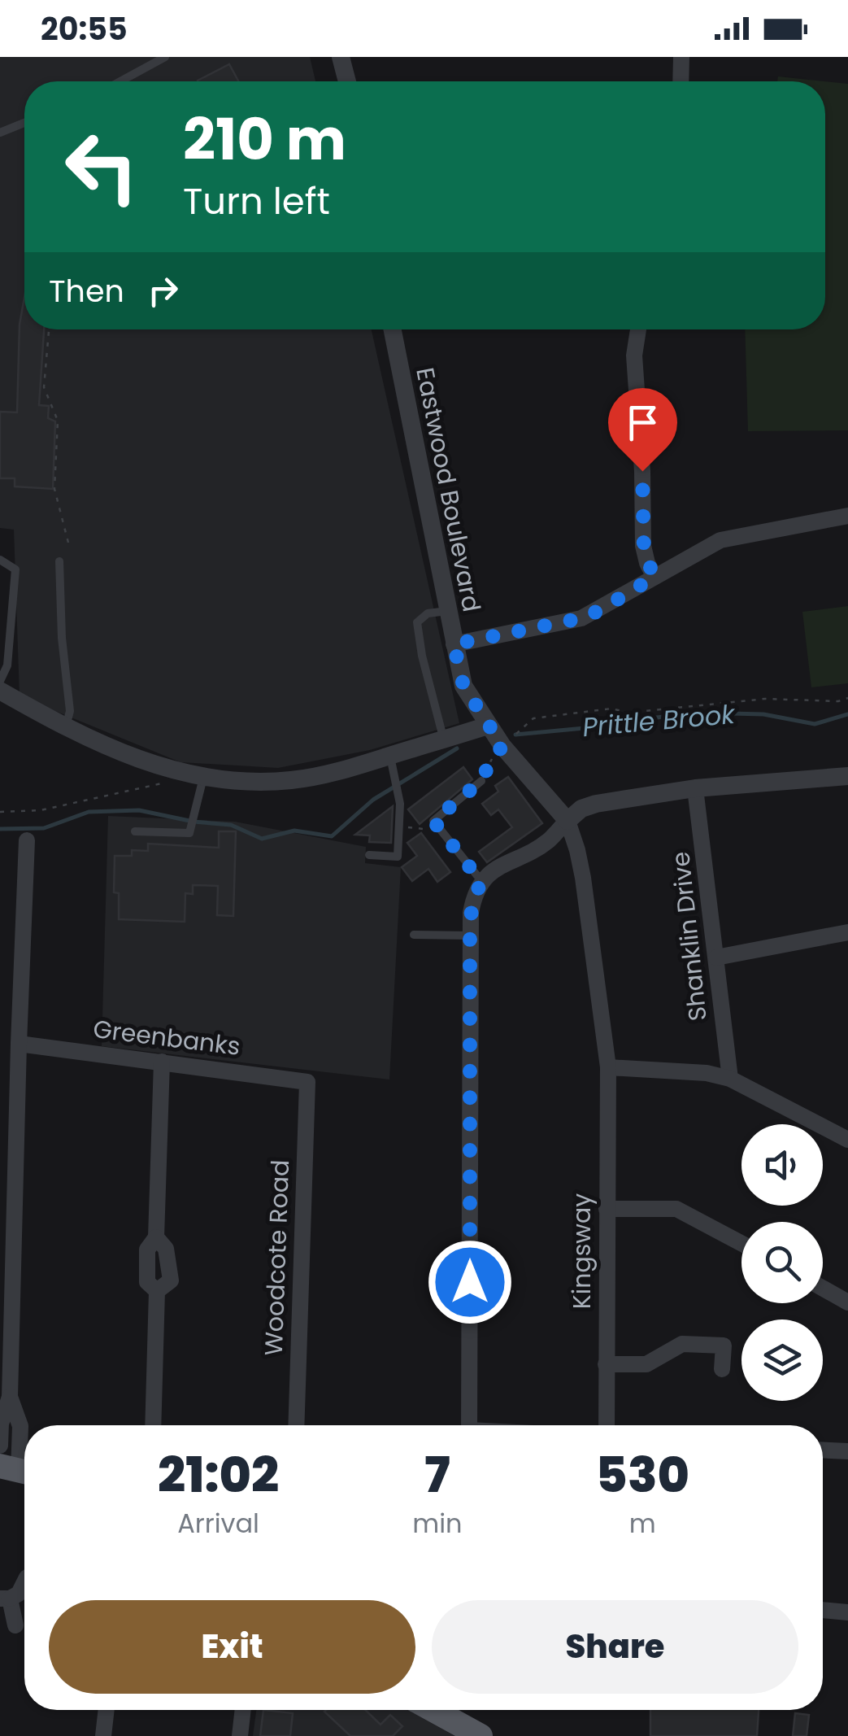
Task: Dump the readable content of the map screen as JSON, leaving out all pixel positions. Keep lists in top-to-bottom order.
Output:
{
  "streets": {
    "street": [
      "Eastwood Boulevard",
      "Shanklin Drive",
      "Greenbanks",
      "Kingsway",
      "Woodcote Road"
    ]
  },
  "crossings": [
    ["Eastwood Boulevard", "Kingsway"],
    ["Greenbanks", "Woodcote Road"]
  ],
  "water": ["Prittle Brook"],
  "page": {
    "status": "20:55",
    "turn": ["210 m", "Turn left"],
    "then": "Then",
    "eta": [
      "21:02",
      "Arrival",
      "7",
      "min",
      "530",
      "m"
    ],
    "buttons": ["Exit", "Share"]
  }
}
